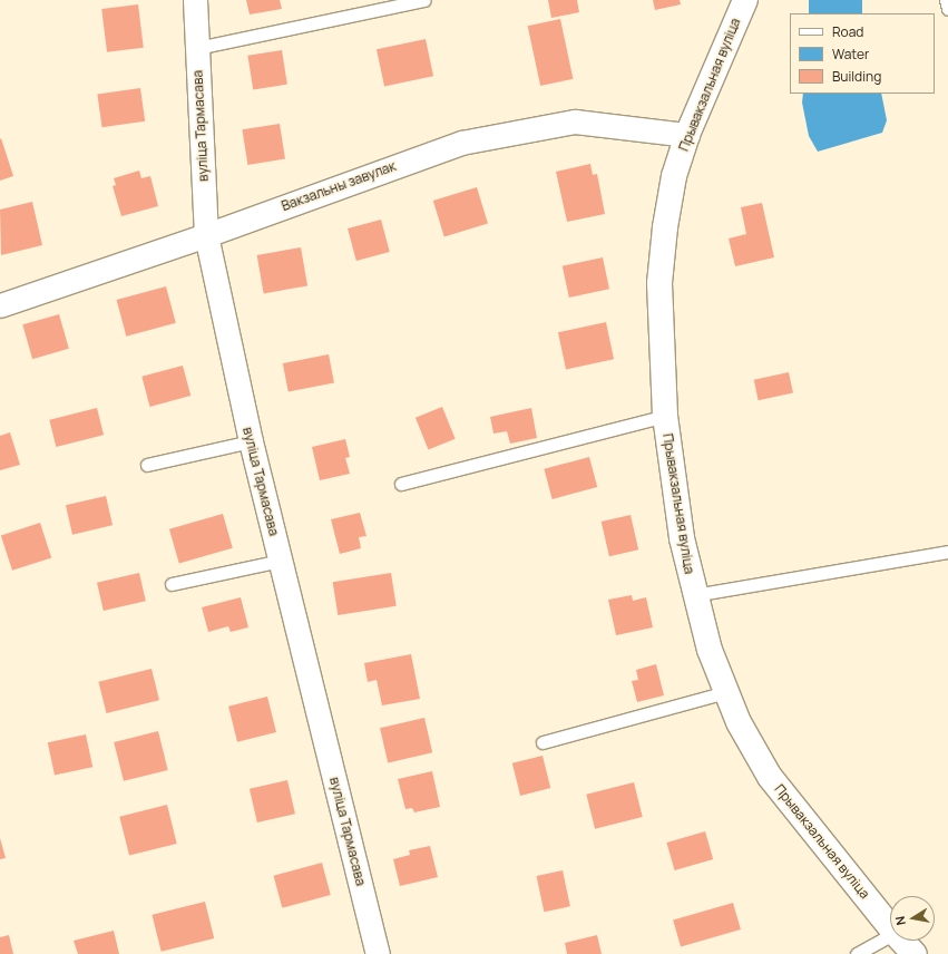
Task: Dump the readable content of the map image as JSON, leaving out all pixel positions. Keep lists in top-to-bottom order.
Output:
{
  "streets": {
    "main road": ["Прывакзальная вуліца"],
    "street": ["вуліца Тармасава", "Вакзальны завулак"]
  },
  "crossings": [
    ["Прывакзальная вуліца", "Вакзальны завулак"],
    ["вуліца Тармасава", "Вакзальны завулак"]
  ],
  "legend": ["Road", "Water", "Building"],
  "north": "left"
}
